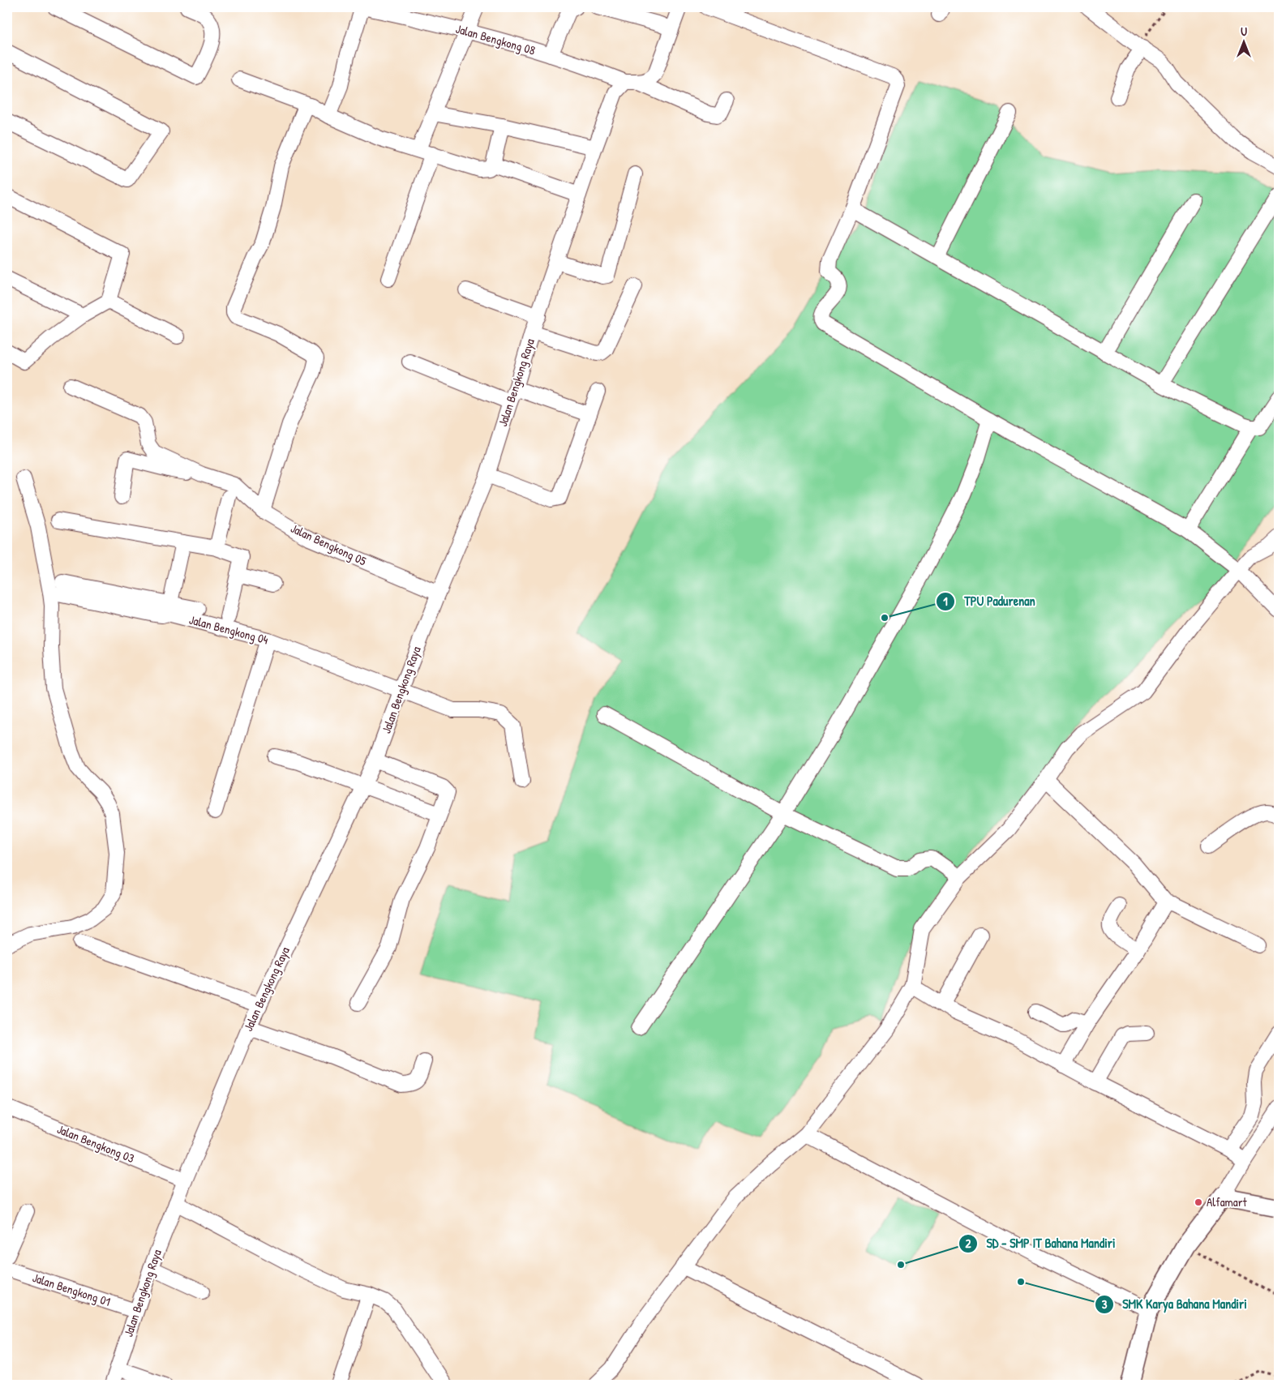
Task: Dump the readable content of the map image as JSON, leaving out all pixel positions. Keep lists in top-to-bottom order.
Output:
{
  "streets": {
    "street": [
      "Jalan Bengkong 08",
      "Jalan Bengkong Raya",
      "Jalan Bengkong 05",
      "Jalan Bengkong 04",
      "Jalan Bengkong 03",
      "Jalan Bengkong 01"
    ]
  },
  "crossings": [
    ["Jalan Bengkong 08", "Jalan Bengkong Raya"],
    ["Jalan Bengkong Raya", "Jalan Bengkong 05"],
    ["Jalan Bengkong Raya", "Jalan Bengkong 04"],
    ["Jalan Bengkong Raya", "Jalan Bengkong 03"],
    ["Jalan Bengkong Raya", "Jalan Bengkong 01"]
  ],
  "places": [
    "TPU Padurenan",
    "Alfamart",
    "SD - SMP IT Bahana Mandiri",
    "SMK Karya Bahana Mandiri"
  ],
  "north": "top"
}
